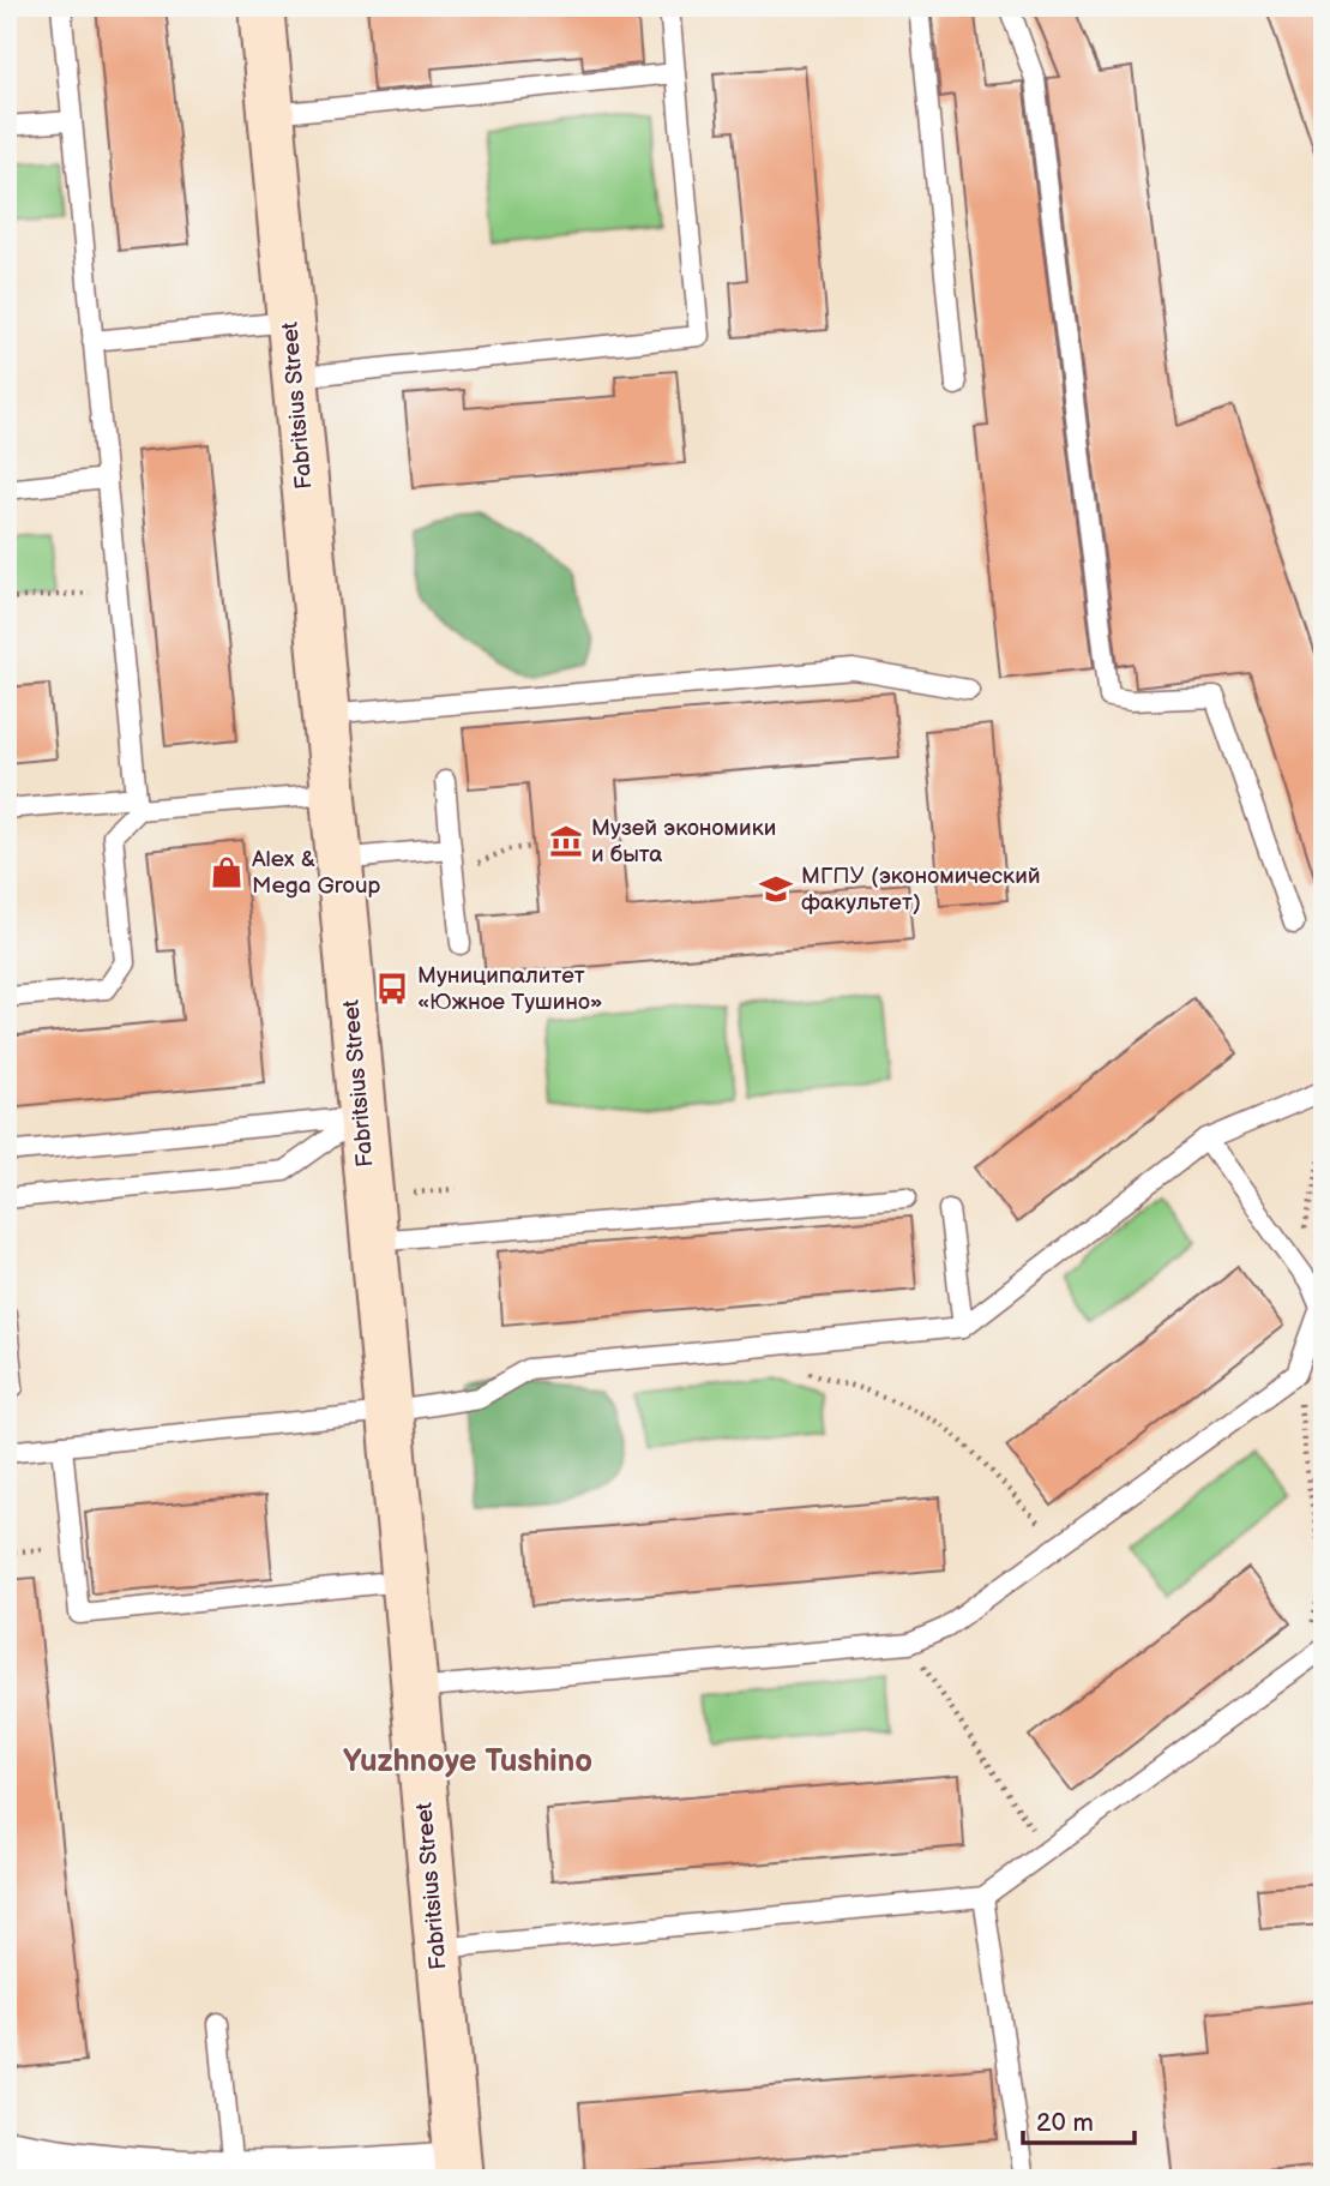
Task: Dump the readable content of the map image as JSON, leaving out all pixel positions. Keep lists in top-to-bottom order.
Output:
{
  "streets": {
    "main road": ["Fabritsius Street"]
  },
  "districts": ["Yuzhnoye Tushino"],
  "places": {
    "museum": ["Музей экономики и быта"],
    "shop": ["Alex & Mega Group"],
    "school or university": ["МГПУ (экономический факультет)"],
    "bus stop": ["Муниципалитет «Южное Тушино»"]
  },
  "scale_bar": "20 m"
}
